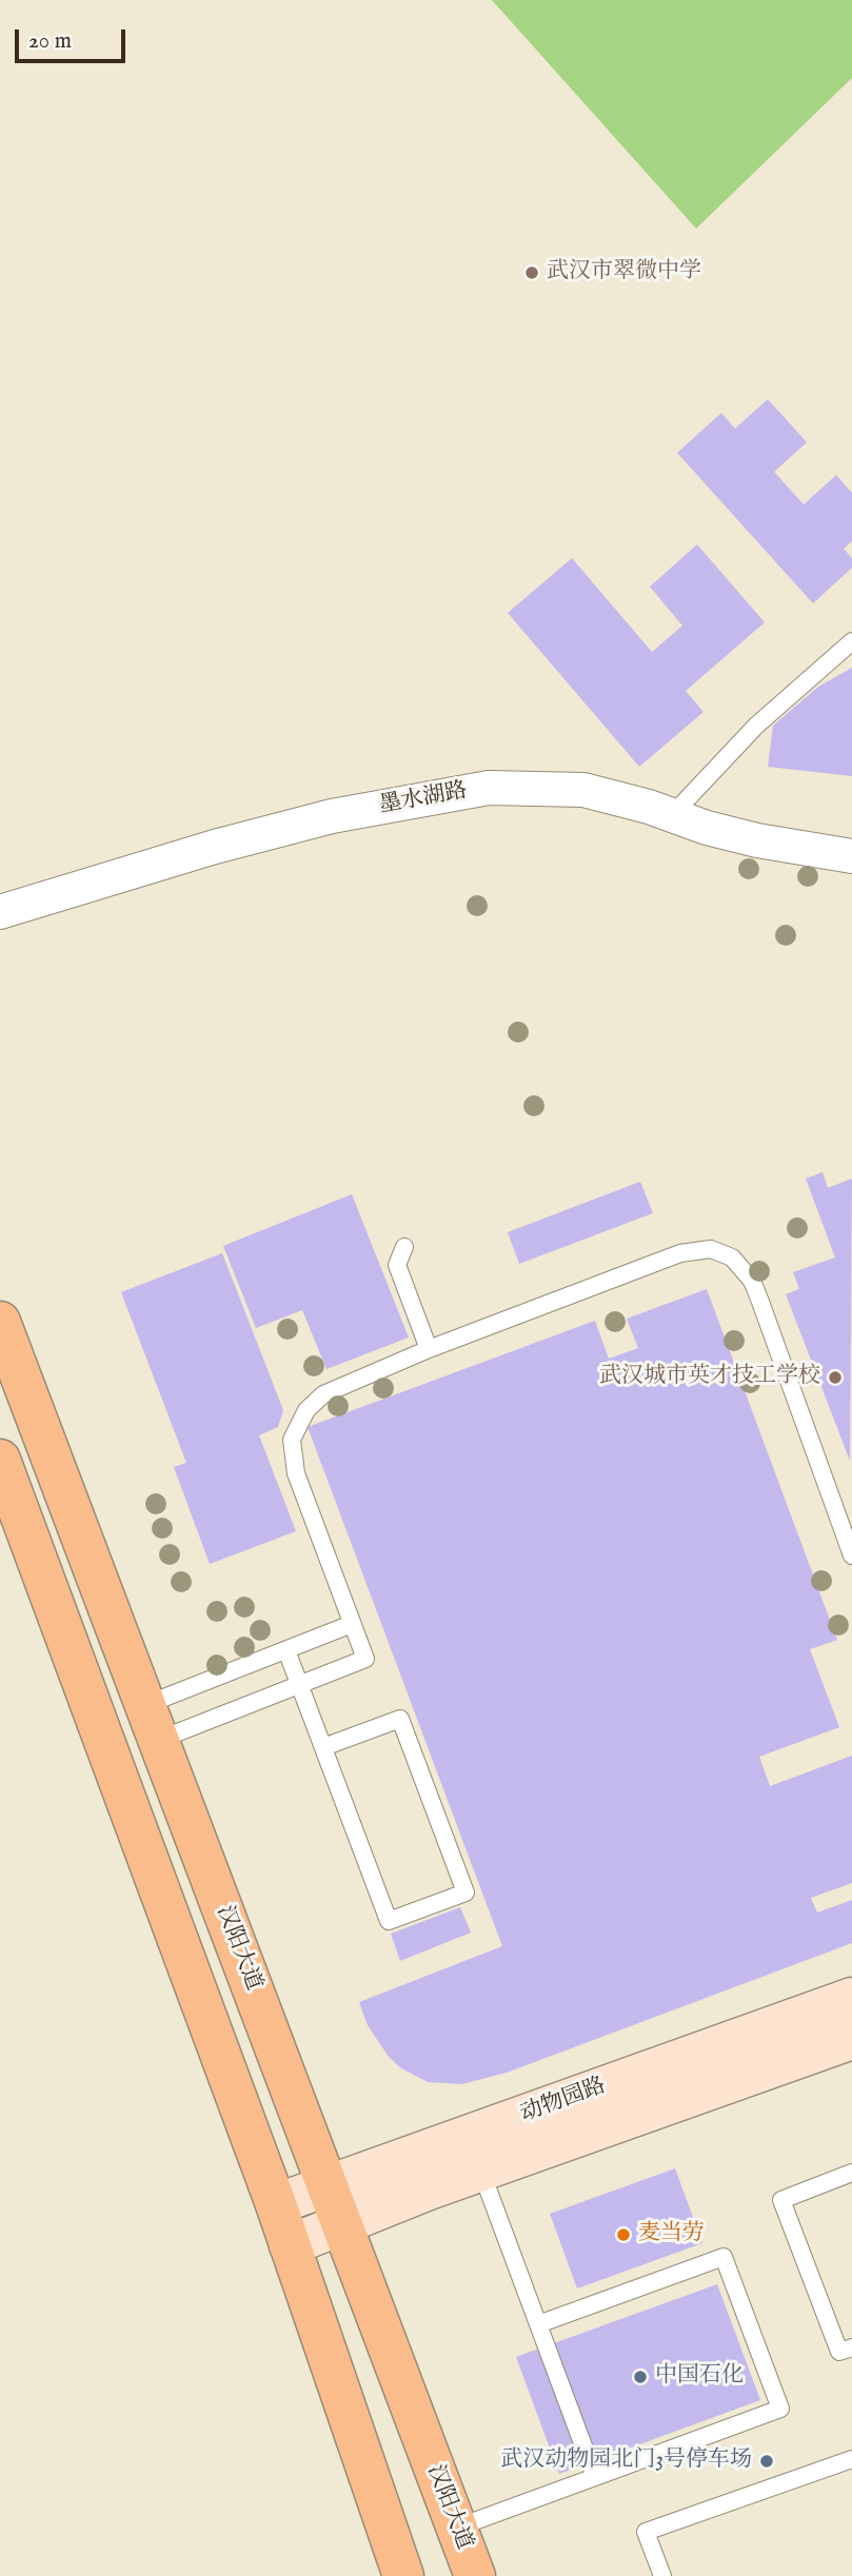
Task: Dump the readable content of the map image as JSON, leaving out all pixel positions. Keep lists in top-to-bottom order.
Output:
{
  "streets": {
    "main road": ["汉阳大道"],
    "street": ["墨水湖路", "动物园路"]
  },
  "crossings": [
    ["汉阳大道", "动物园路"]
  ],
  "places": [
    "武汉市翠微中学",
    "武汉城市英才技工学校",
    "麦当劳",
    "中国石化",
    "武汉动物园北门3号停车场"
  ],
  "scale_bar": "20 m"
}
